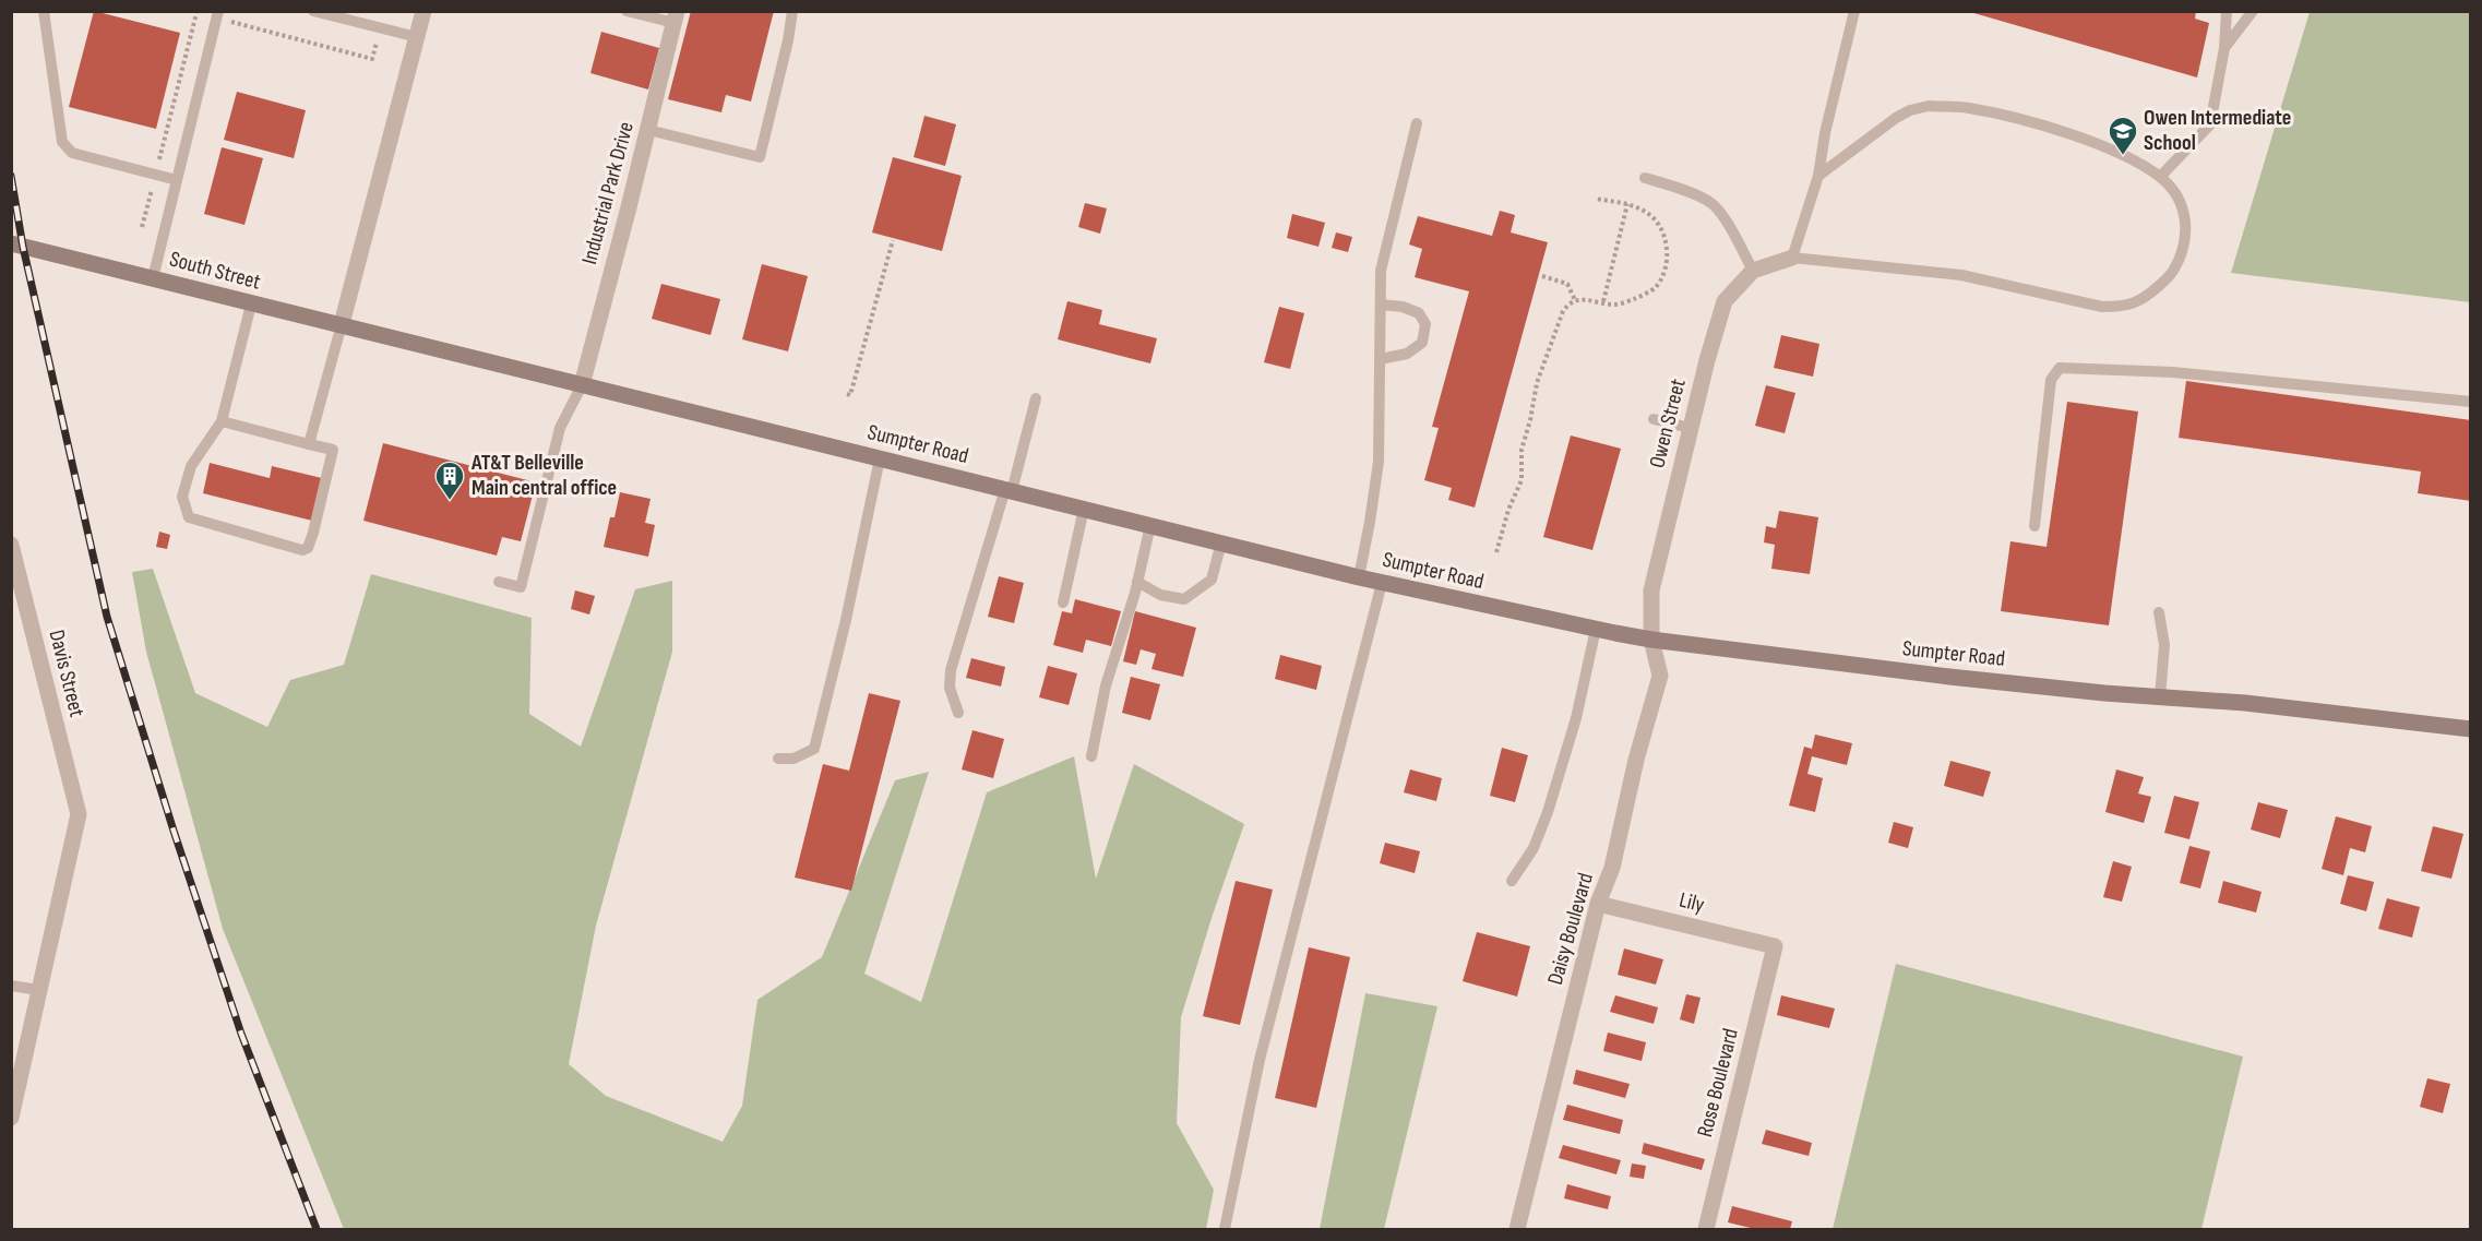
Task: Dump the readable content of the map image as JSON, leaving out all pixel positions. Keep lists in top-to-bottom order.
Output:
{
  "streets": {
    "street": [
      "Industrial Park Drive",
      "South Street",
      "Owen Street",
      "Sumpter Road",
      "Davis Street",
      "Lily",
      "Daisy Boulevard",
      "Rose Boulevard"
    ]
  },
  "crossings": [
    ["Industrial Park Drive", "Sumpter Road"],
    ["South Street", "Sumpter Road"],
    ["Owen Street", "Sumpter Road"],
    ["Owen Street", "Daisy Boulevard"],
    ["Sumpter Road", "Daisy Boulevard"],
    ["Lily", "Daisy Boulevard"],
    ["Lily", "Rose Boulevard"]
  ],
  "places": {
    "school or university": ["Owen Intermediate School"],
    "building": ["AT&T Belleville Main central office"]
  }
}
